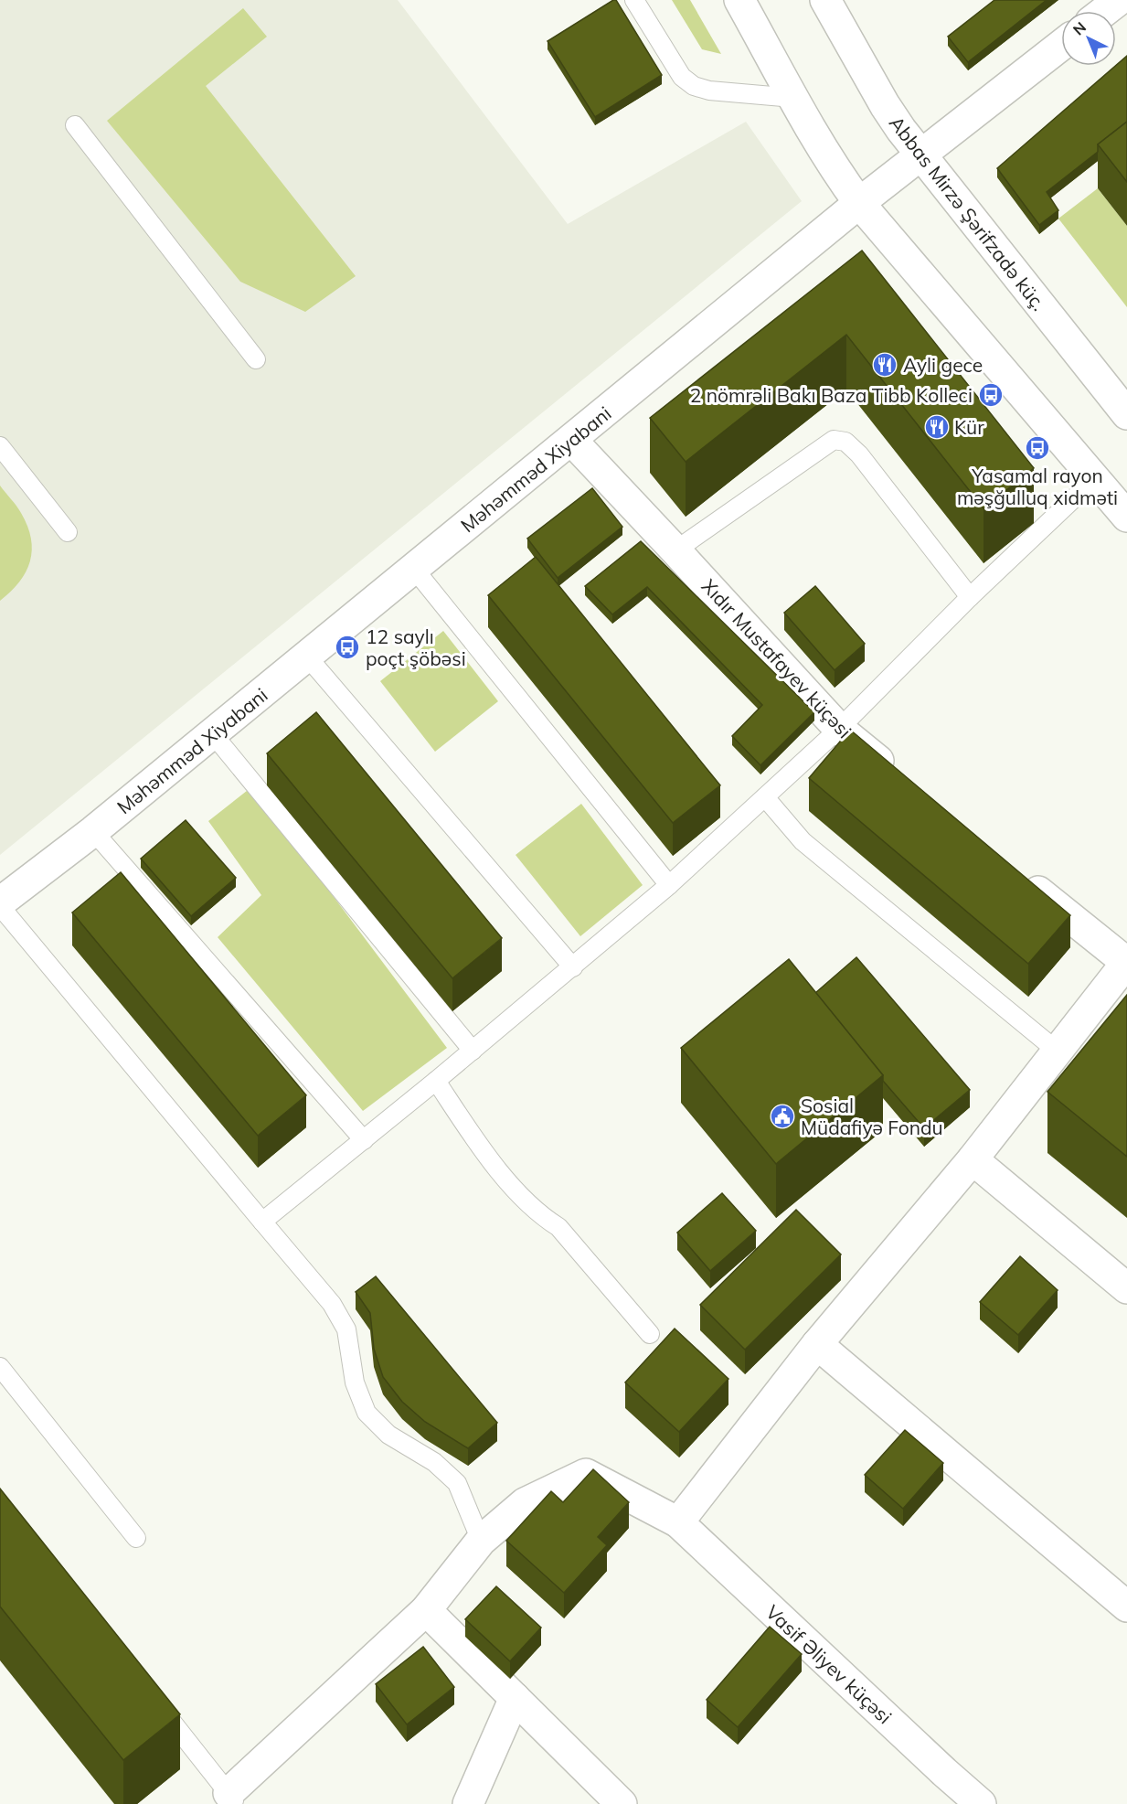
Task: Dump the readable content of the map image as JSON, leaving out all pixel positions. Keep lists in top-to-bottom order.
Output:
{
  "streets": {
    "street": [
      "Abbas Mirzə Şərifzadə küç.",
      "Məhəmməd Xiyabani",
      "Xıdır Mustafayev küçəsi",
      "Vasif Əliyev küçəsi"
    ]
  },
  "crossings": [
    ["Abbas Mirzə Şərifzadə küç.", "Məhəmməd Xiyabani"],
    ["Məhəmməd Xiyabani", "Xıdır Mustafayev küçəsi"]
  ],
  "places": {
    "restaurant": ["Ayli gece", "Kür"],
    "bus stop": ["2 nömrəli Bakı Baza Tibb Kolleci", "Yasamal rayon məşğulluq xidməti", "12 saylı poçt şöbəsi"],
    "public building": ["Sosial Müdafiyə Fondu"]
  },
  "north": "top left"
}
